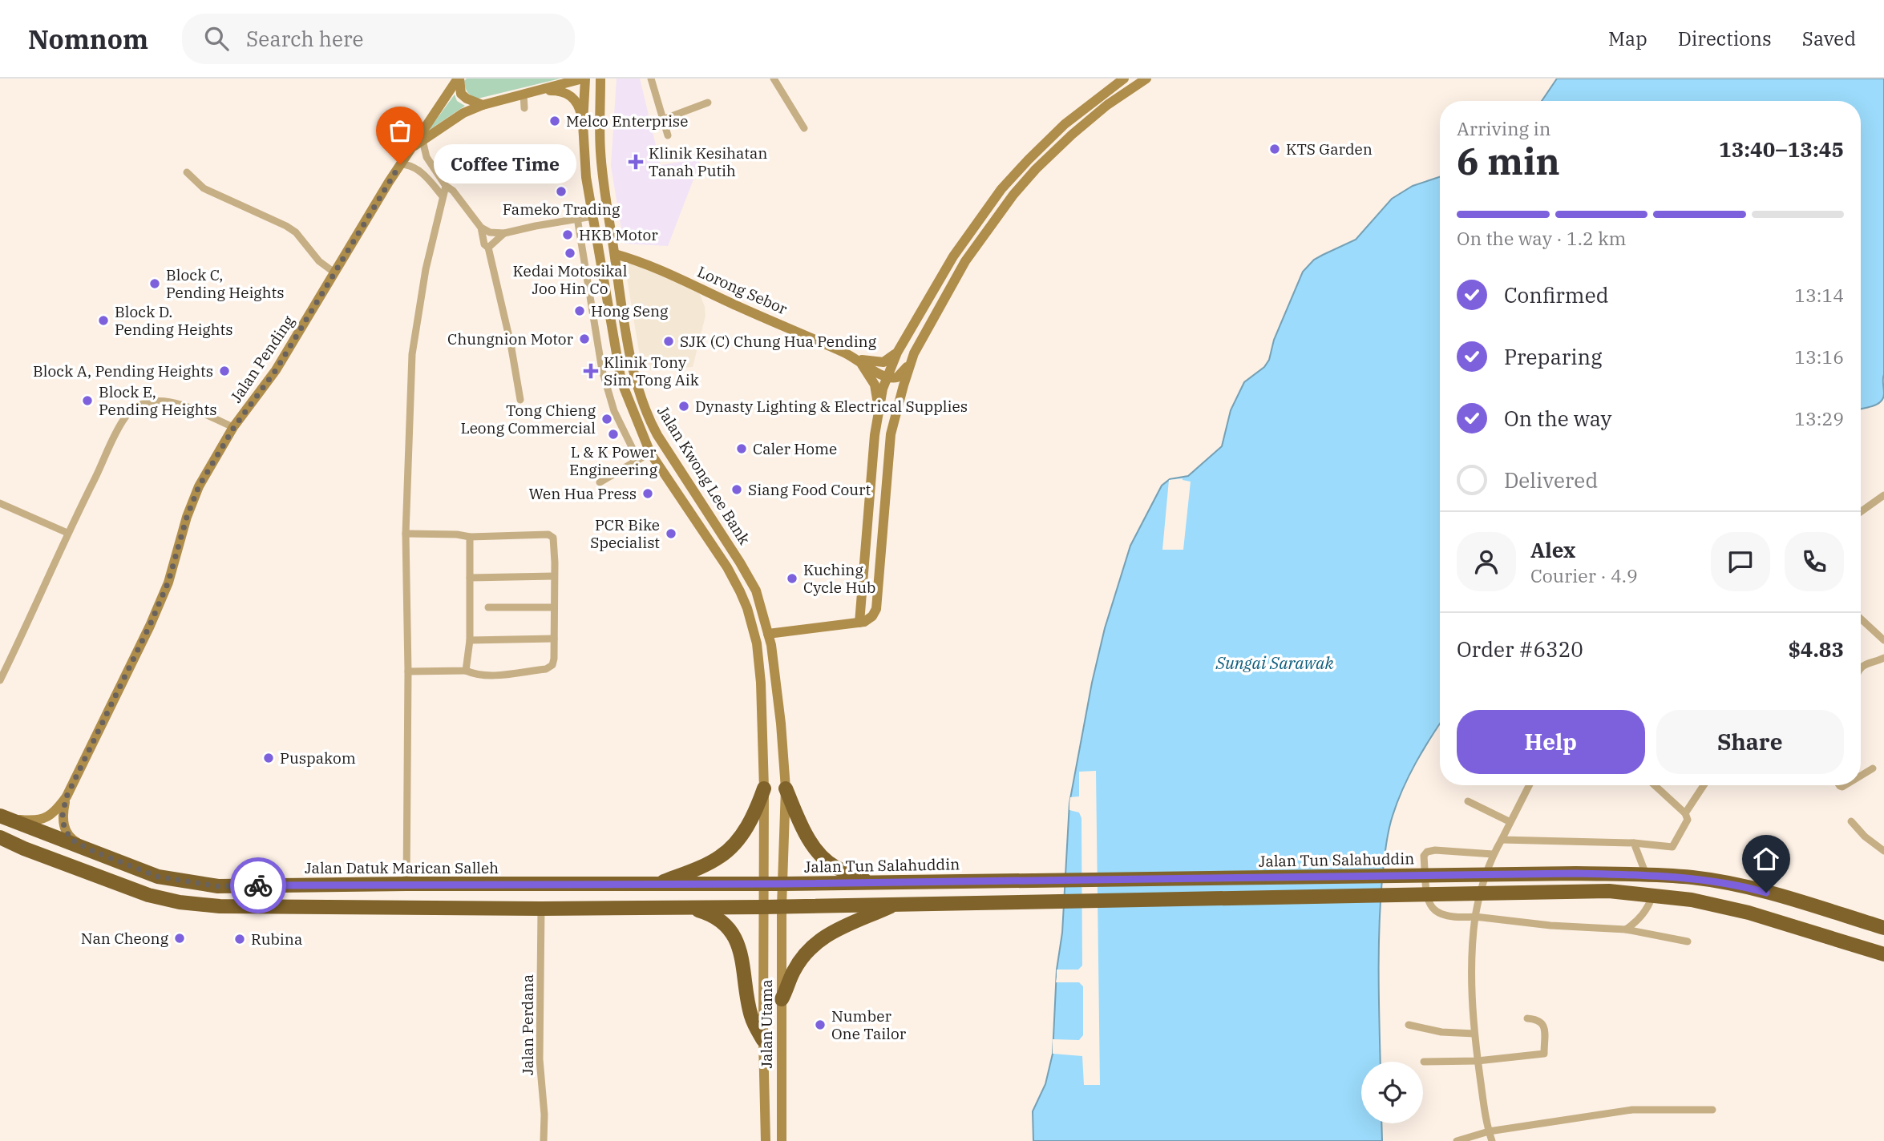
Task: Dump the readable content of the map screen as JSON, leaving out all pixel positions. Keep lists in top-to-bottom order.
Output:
{
  "streets": {
    "highway": ["Jalan Tun Salahuddin", "Jalan Datuk Marican Salleh"],
    "street": [
      "Lorong Sebor",
      "Jalan Pending",
      "Jalan Kwong Lee Bank",
      "Jalan Utama",
      "Jalan Perdana"
    ]
  },
  "crossings": [
    ["Lorong Sebor", "Jalan Kwong Lee Bank"],
    ["Jalan Pending", "Jalan Kwong Lee Bank"],
    ["Jalan Kwong Lee Bank", "Jalan Tun Salahuddin"],
    ["Jalan Kwong Lee Bank", "Jalan Datuk Marican Salleh"],
    ["Jalan Kwong Lee Bank", "Jalan Utama"],
    ["Jalan Tun Salahuddin", "Jalan Datuk Marican Salleh"],
    ["Jalan Tun Salahuddin", "Jalan Utama"],
    ["Jalan Datuk Marican Salleh", "Jalan Utama"]
  ],
  "water": ["Sungai Sarawak"],
  "places": {
    "other": [
      "Melco Enterprise",
      "KTS Garden",
      "Coffee Time",
      "Fameko Trading",
      "HKB Motor",
      "Kedai Motosikal Joo Hin Co",
      "Block C, Pending Heights",
      "Hong Seng",
      "Block D. Pending Heights",
      "Chungnion Motor",
      "SJK (C) Chung Hua Pending",
      "Block A, Pending Heights",
      "Block E, Pending Heights",
      "Dynasty Lighting & Electrical Supplies",
      "Tong Chieng Leong Commercial",
      "L & K Power Engineering",
      "Caler Home",
      "Siang Food Court",
      "Wen Hua Press",
      "PCR Bike Specialist",
      "Kuching Cycle Hub",
      "Puspakom",
      "Nan Cheong",
      "Rubina",
      "Number One Tailor"
    ],
    "health": ["Klinik Kesihatan Tanah Putih", "Klinik Tony Sim Tong Aik"]
  },
  "page": {
    "header": "Nomnom",
    "search": "Search here",
    "nav": ["Map", "Directions", "Saved"],
    "heading": ["6 min", "Arriving in", "13:40–13:45"],
    "panel": [
      "Alex",
      "Courier · 4.9",
      "Order #6320",
      "$4.83"
    ],
    "bubble": "Coffee Time",
    "bar": "On the way · 1.2 km",
    "list": [
      ["Confirmed", "13:14"],
      ["Preparing", "13:16"],
      ["On the way", "13:29"],
      "Delivered"
    ],
    "buttons": ["Help", "Share"]
  }
}
